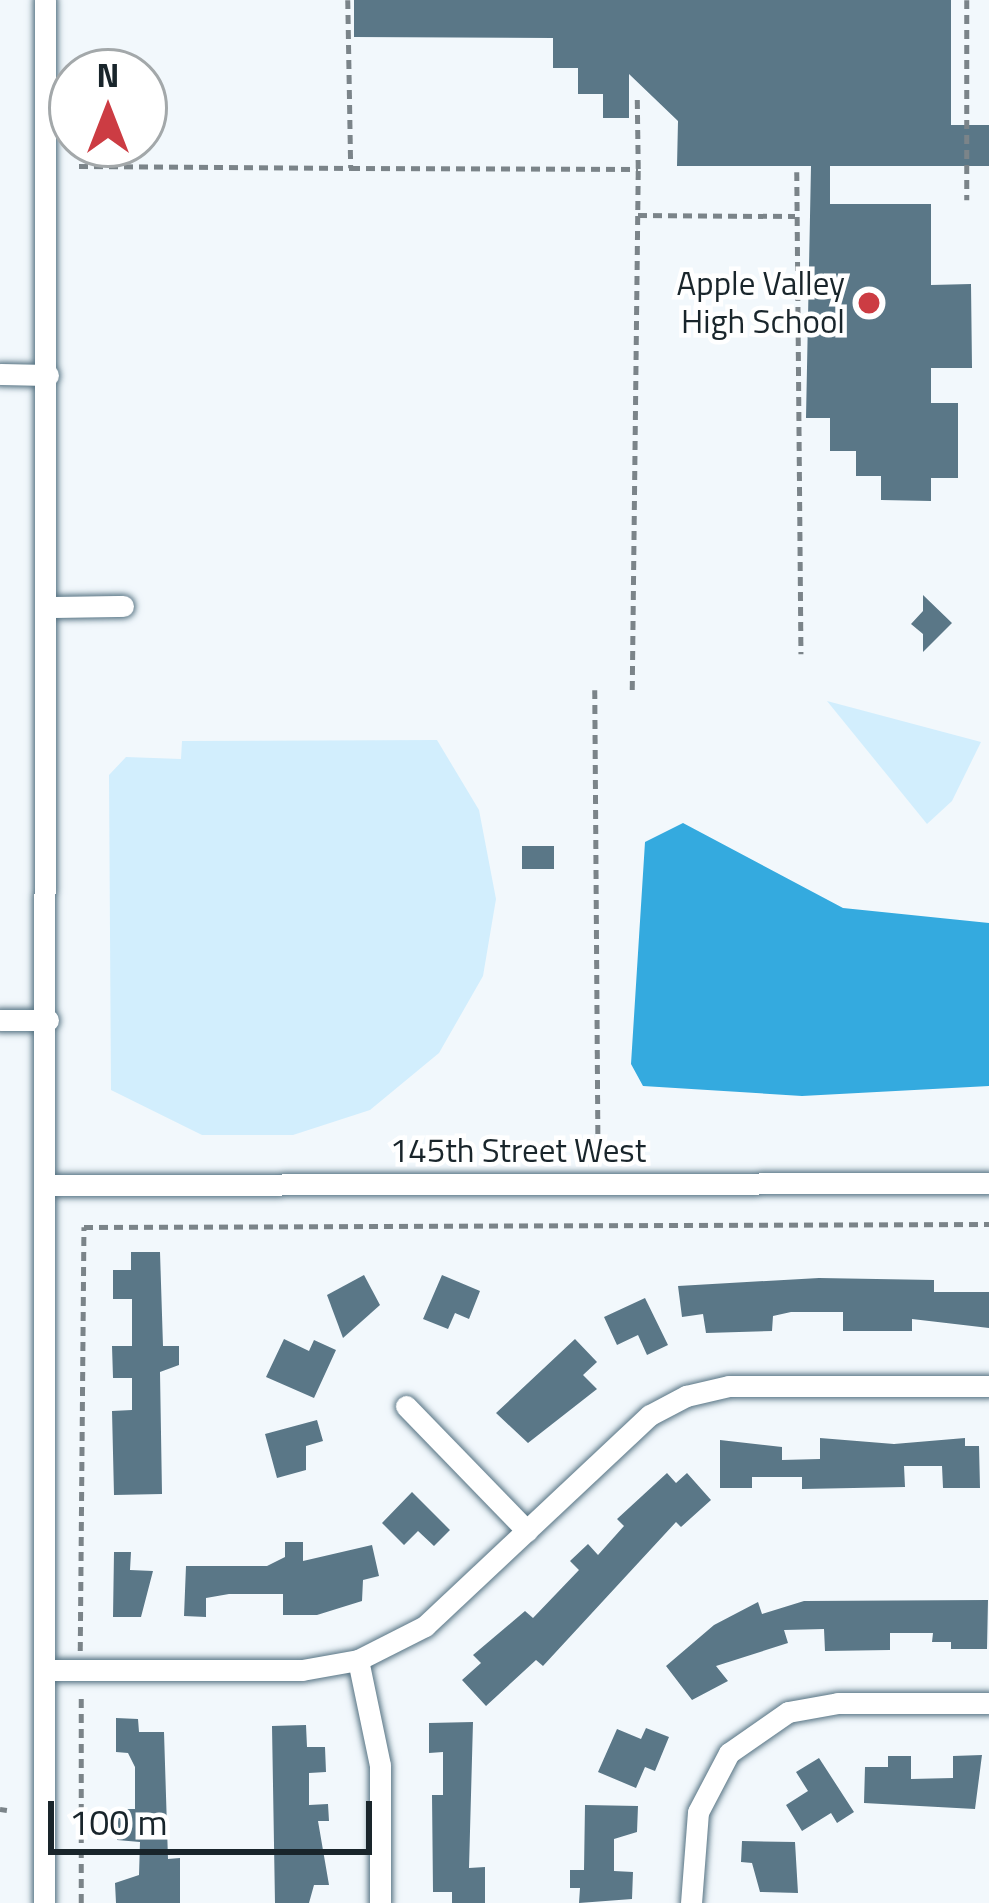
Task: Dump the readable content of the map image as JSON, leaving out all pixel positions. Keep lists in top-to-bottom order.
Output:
{
  "streets": {
    "street": ["145th Street West"]
  },
  "places": ["Apple Valley High School"],
  "scale_bar": "100 m",
  "north": "top"
}
